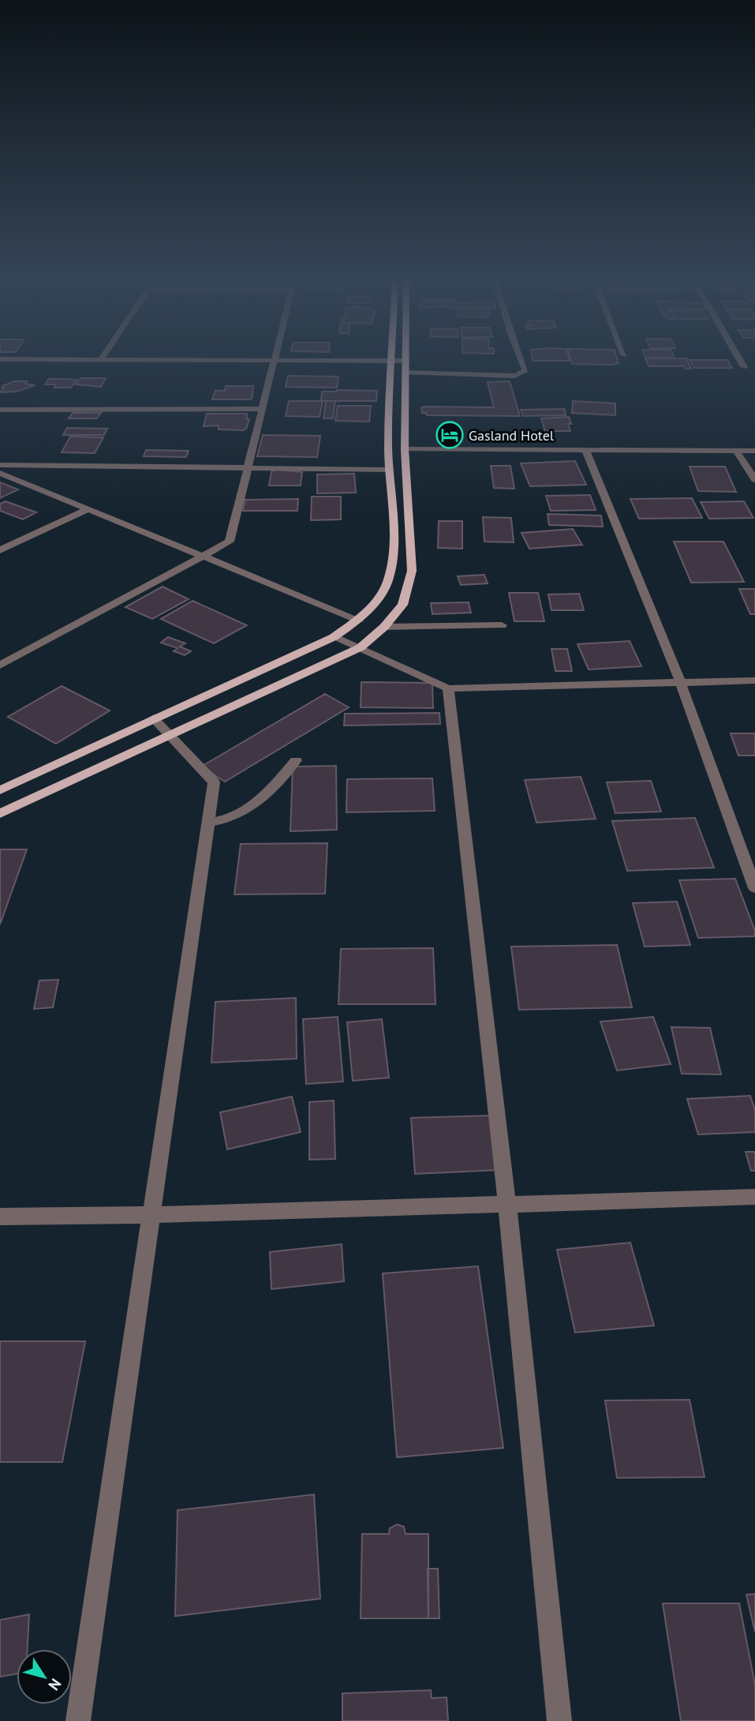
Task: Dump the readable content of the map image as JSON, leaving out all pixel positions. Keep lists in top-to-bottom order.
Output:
{
  "places": {
    "hotel": ["Gasland Hotel"]
  },
  "north": "bottom right"
}
